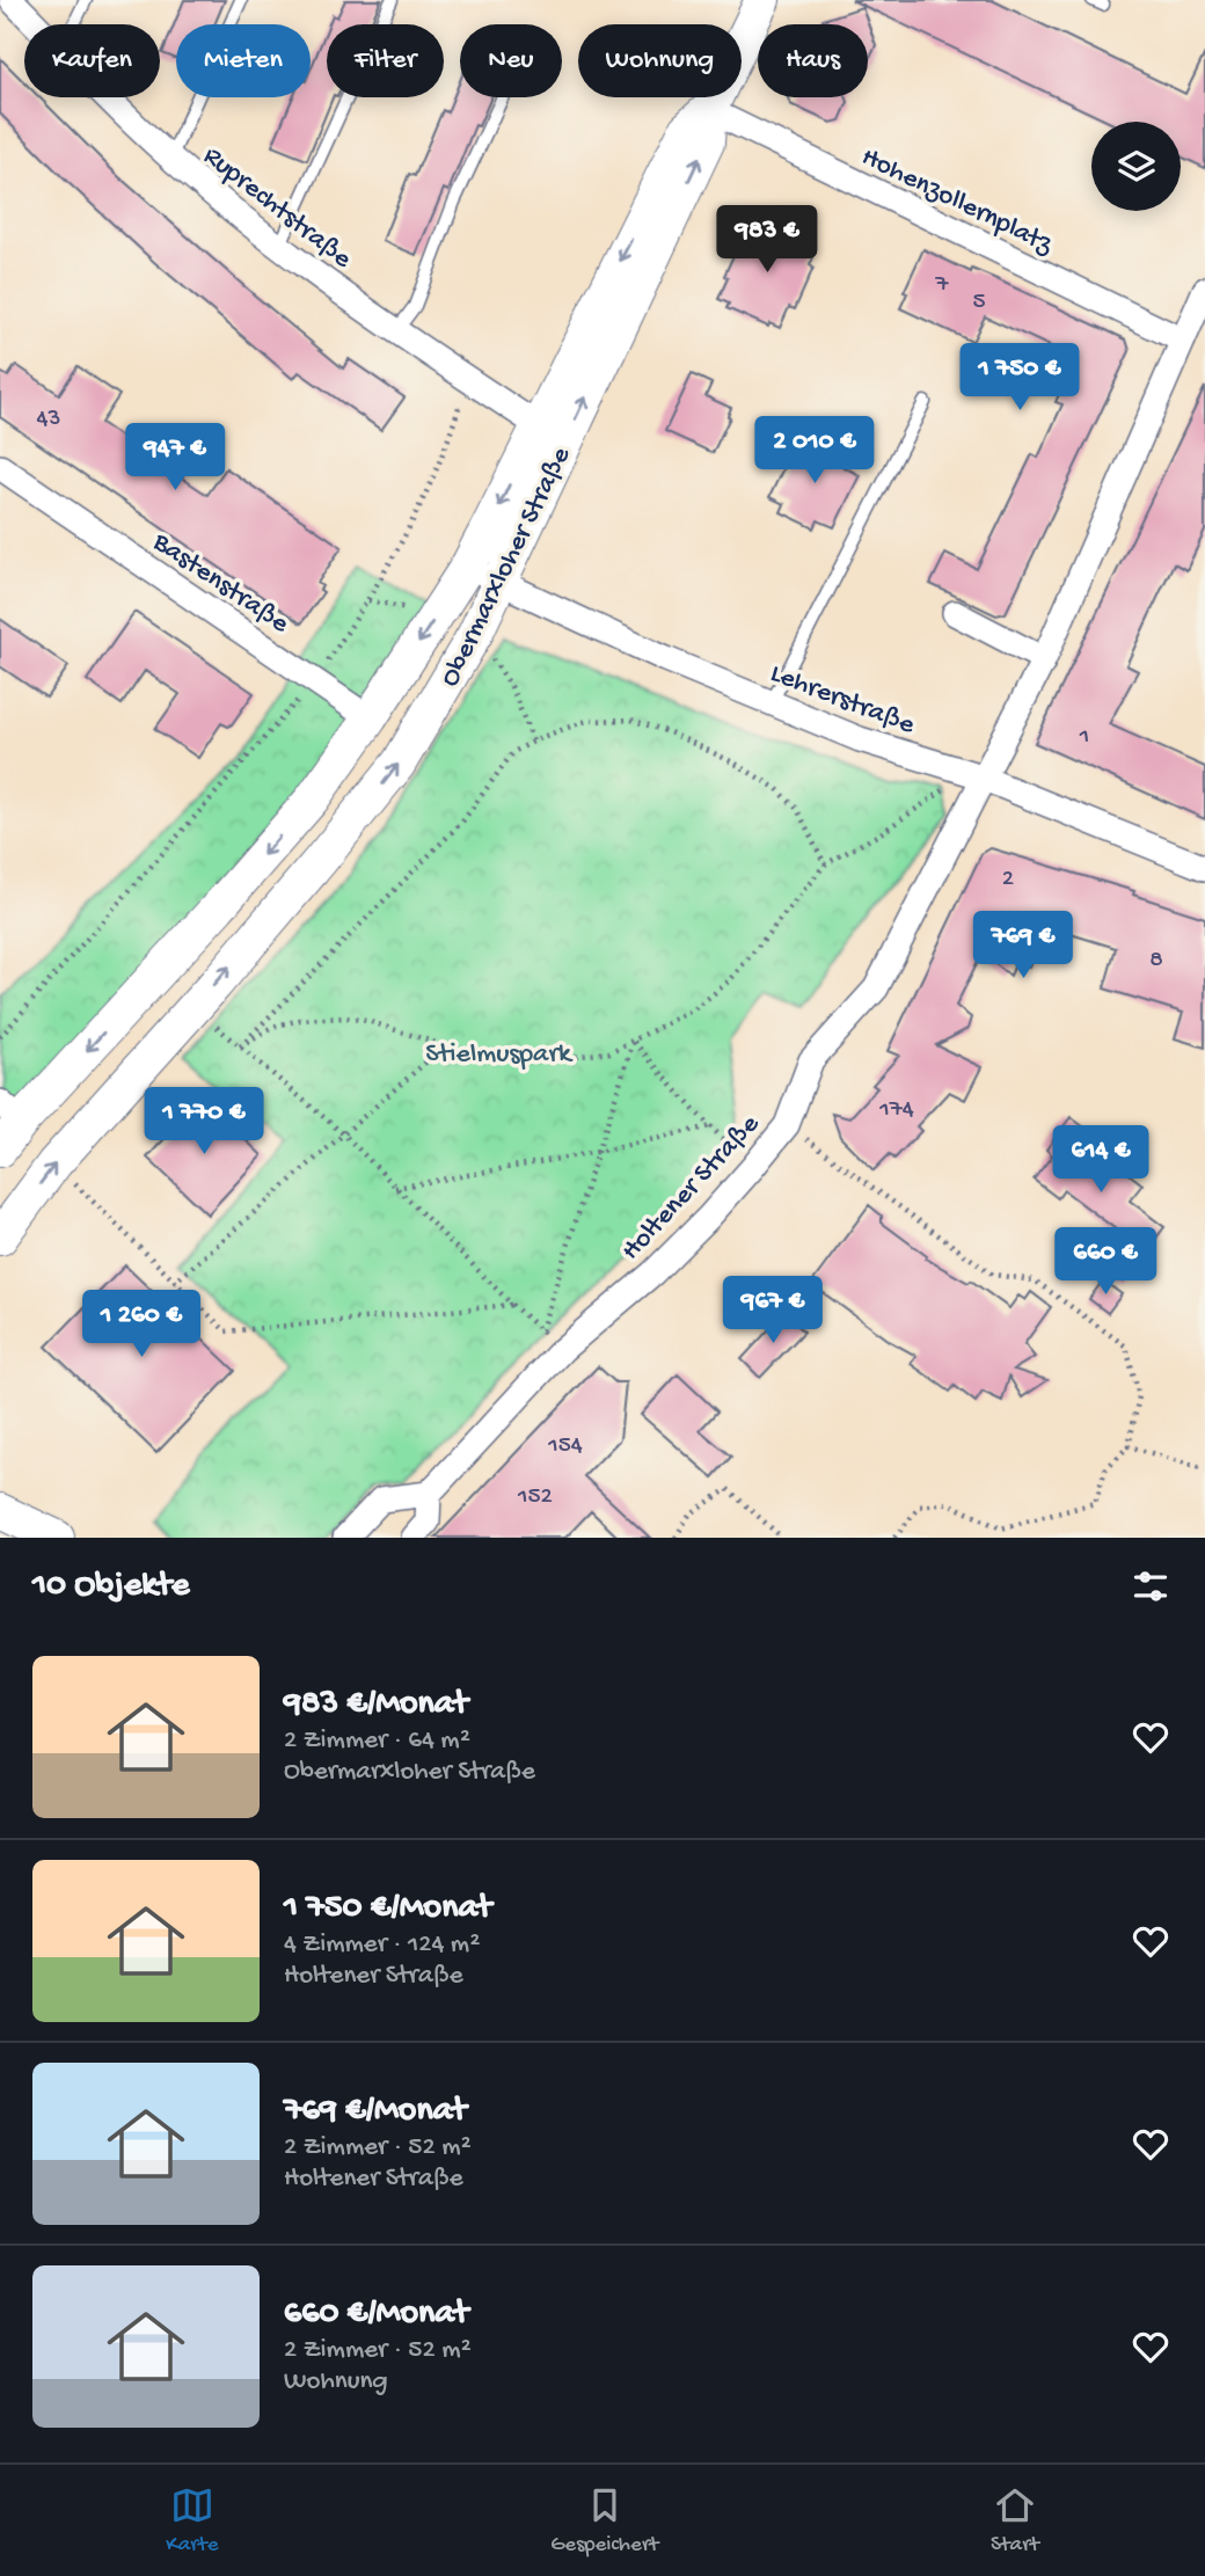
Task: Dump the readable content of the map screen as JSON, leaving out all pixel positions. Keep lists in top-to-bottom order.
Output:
{
  "streets": {
    "street": [
      "Hohenzollernplatz",
      "Ruprechtstraße",
      "Obermarxloher Straße",
      "Bastenstraße",
      "Lehrerstraße",
      "Holtener Straße"
    ]
  },
  "crossings": [
    ["Hohenzollernplatz", "Obermarxloher Straße"],
    ["Hohenzollernplatz", "Holtener Straße"],
    ["Ruprechtstraße", "Obermarxloher Straße"],
    ["Obermarxloher Straße", "Bastenstraße"],
    ["Obermarxloher Straße", "Lehrerstraße"],
    ["Lehrerstraße", "Holtener Straße"]
  ],
  "parks": ["Stielmuspark"],
  "house_numbers": [
    "7",
    "5",
    "43",
    "1",
    "2",
    "8",
    "174",
    "154",
    "152"
  ],
  "page": {
    "chip": [
      "Kaufen",
      "Mieten",
      "Filter",
      "Neu",
      "Wohnung",
      "Haus"
    ],
    "price": [
      "983 €",
      "1 750 €",
      "2 010 €",
      "947 €",
      "769 €",
      "1 770 €",
      "614 €",
      "660 €",
      "967 €",
      "1 260 €"
    ],
    "heading": "10 Objekte",
    "list": [
      {
        "name": "983 €/Monat",
        "note": "2 Zimmer · 64 m² · Obermarxloher Straße"
      },
      {
        "name": "1 750 €/Monat",
        "note": "4 Zimmer · 124 m² · Holtener Straße"
      },
      {
        "name": "769 €/Monat",
        "note": "2 Zimmer · 52 m² · Holtener Straße"
      },
      {
        "name": "660 €/Monat",
        "note": "2 Zimmer · 52 m² · Wohnung"
      }
    ],
    "tabs": ["Karte", "Gespeichert", "Start"]
  }
}
